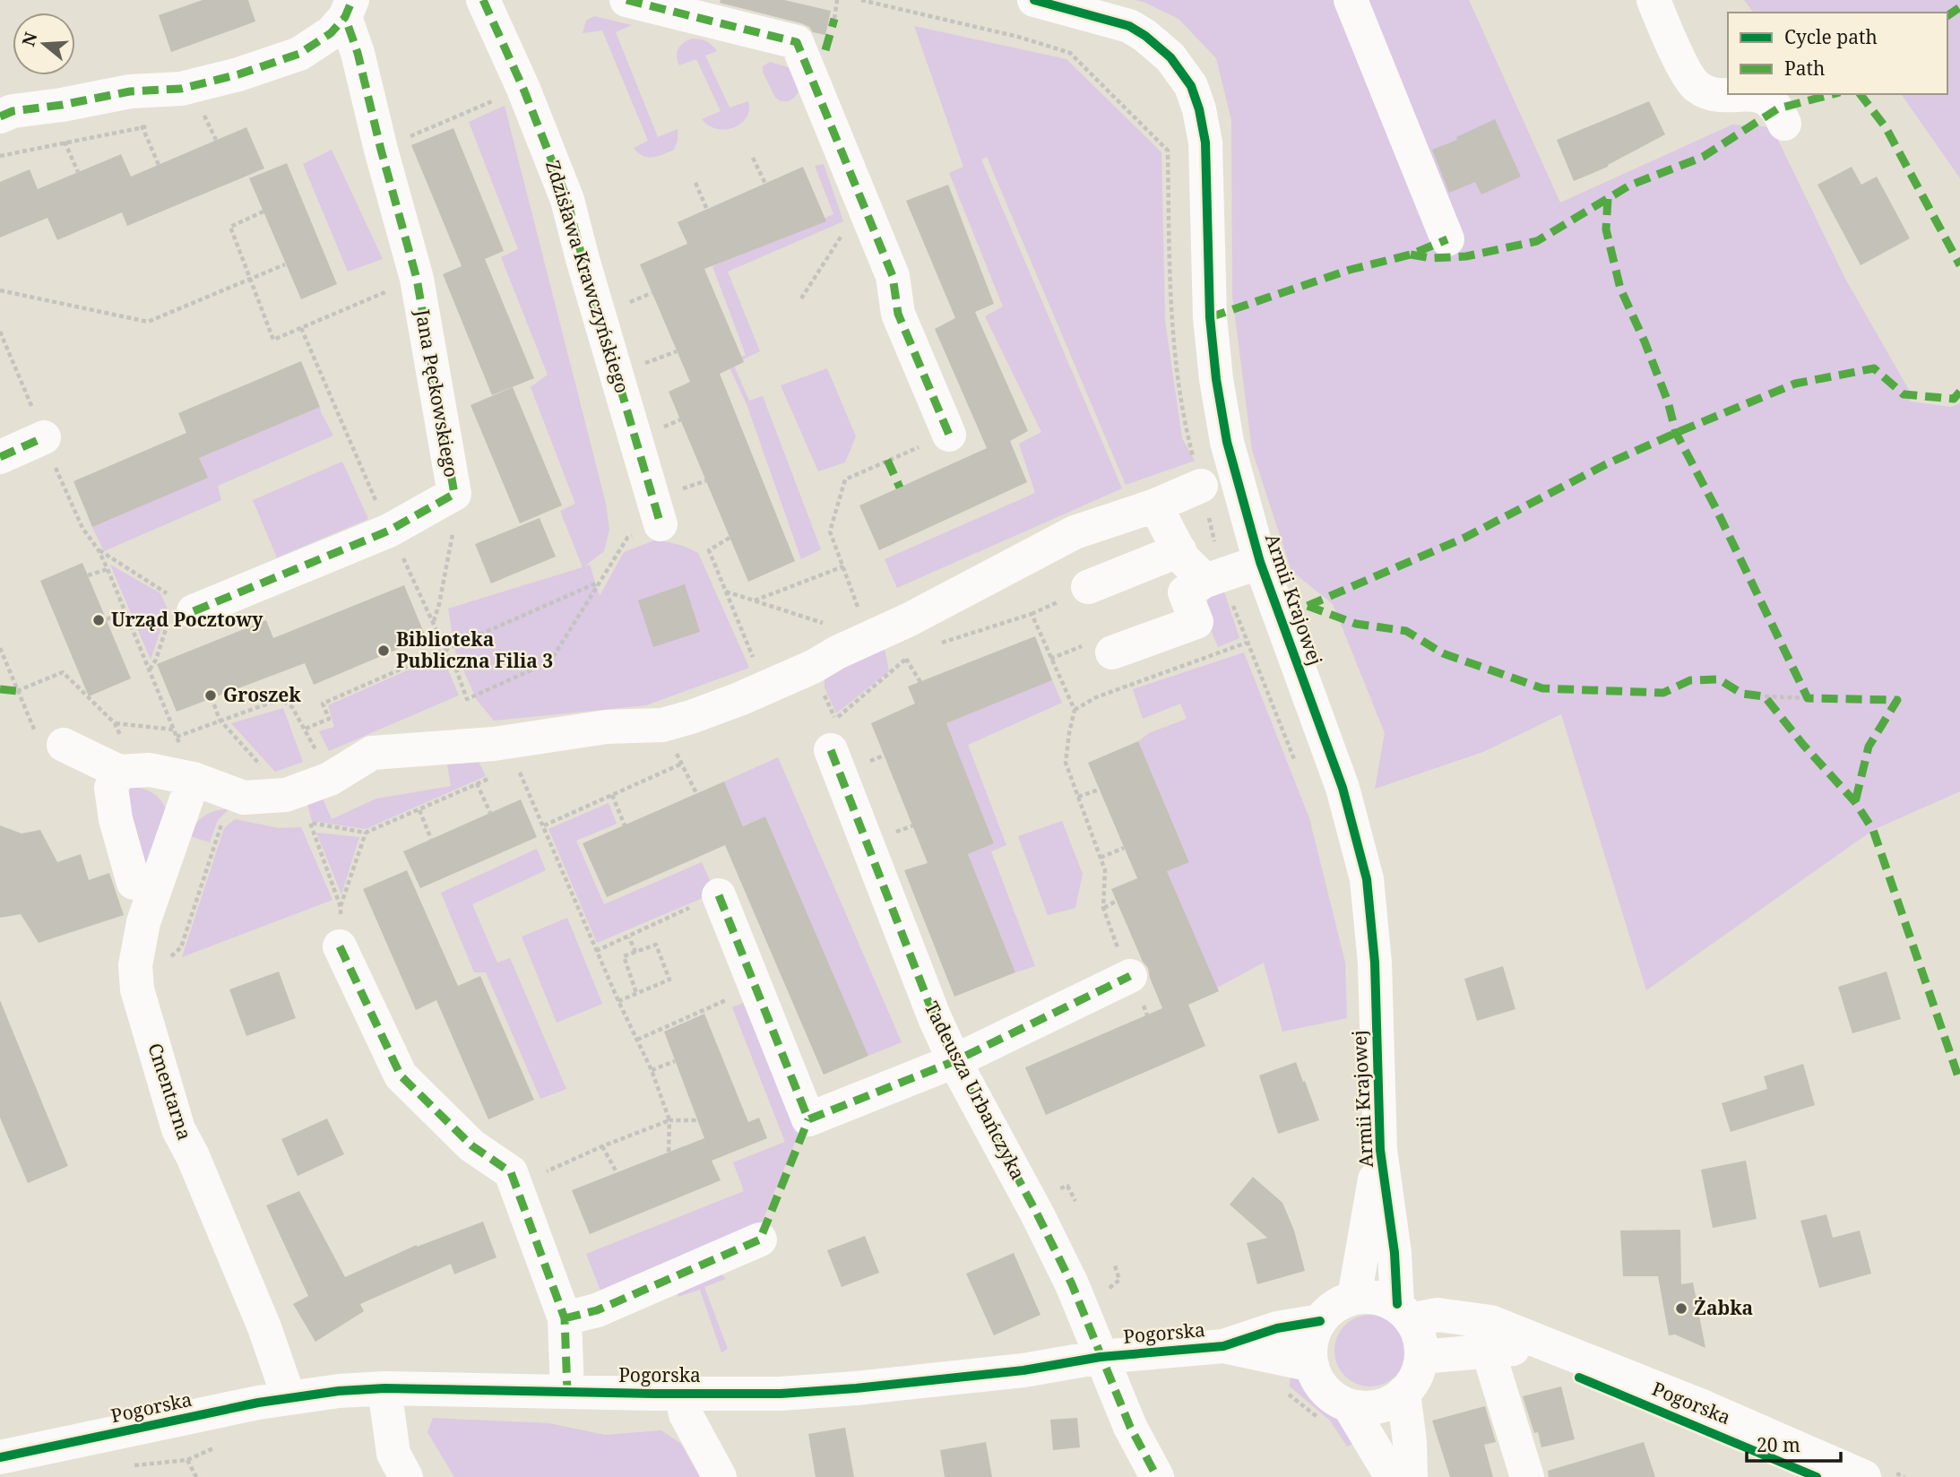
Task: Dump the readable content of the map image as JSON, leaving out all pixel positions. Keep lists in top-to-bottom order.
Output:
{
  "streets": {
    "street": [
      "Zdzisława Krawczyńskiego",
      "Jana Pęckowskiego",
      "Armii Krajowej",
      "Tadeusza Urbańczyka",
      "Cmentarna",
      "Pogorska"
    ]
  },
  "crossings": [
    ["Armii Krajowej", "Pogorska"],
    ["Tadeusza Urbańczyka", "Pogorska"],
    ["Cmentarna", "Pogorska"]
  ],
  "places": [
    "Urząd Pocztowy",
    "Biblioteka Publiczna Filia 3",
    "Groszek",
    "Żabka"
  ],
  "legend": ["Cycle path", "Path"],
  "scale_bar": "20 m",
  "north": "left"
}
